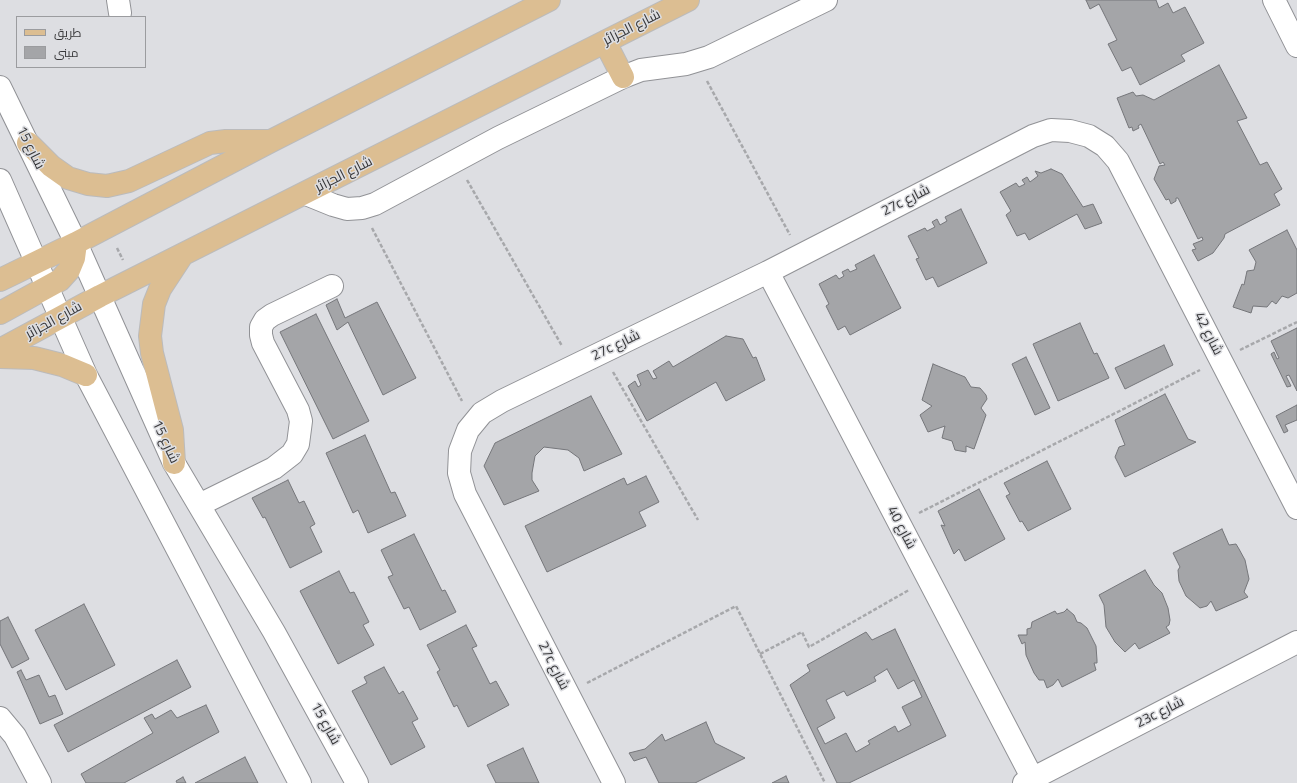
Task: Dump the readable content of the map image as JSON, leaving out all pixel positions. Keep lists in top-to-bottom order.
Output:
{
  "streets": {
    "main road": ["شارع الجزائر"],
    "street": [
      "شارع 15",
      "27c شارع",
      "شارع 42",
      "شارع 40",
      "23c شارع"
    ]
  },
  "crossings": [
    ["شارع الجزائر", "شارع 15"],
    ["27c شارع", "شارع 42"],
    ["27c شارع", "شارع 40"],
    ["شارع 40", "23c شارع"]
  ],
  "legend": ["طريق", "مبنى"]
}
